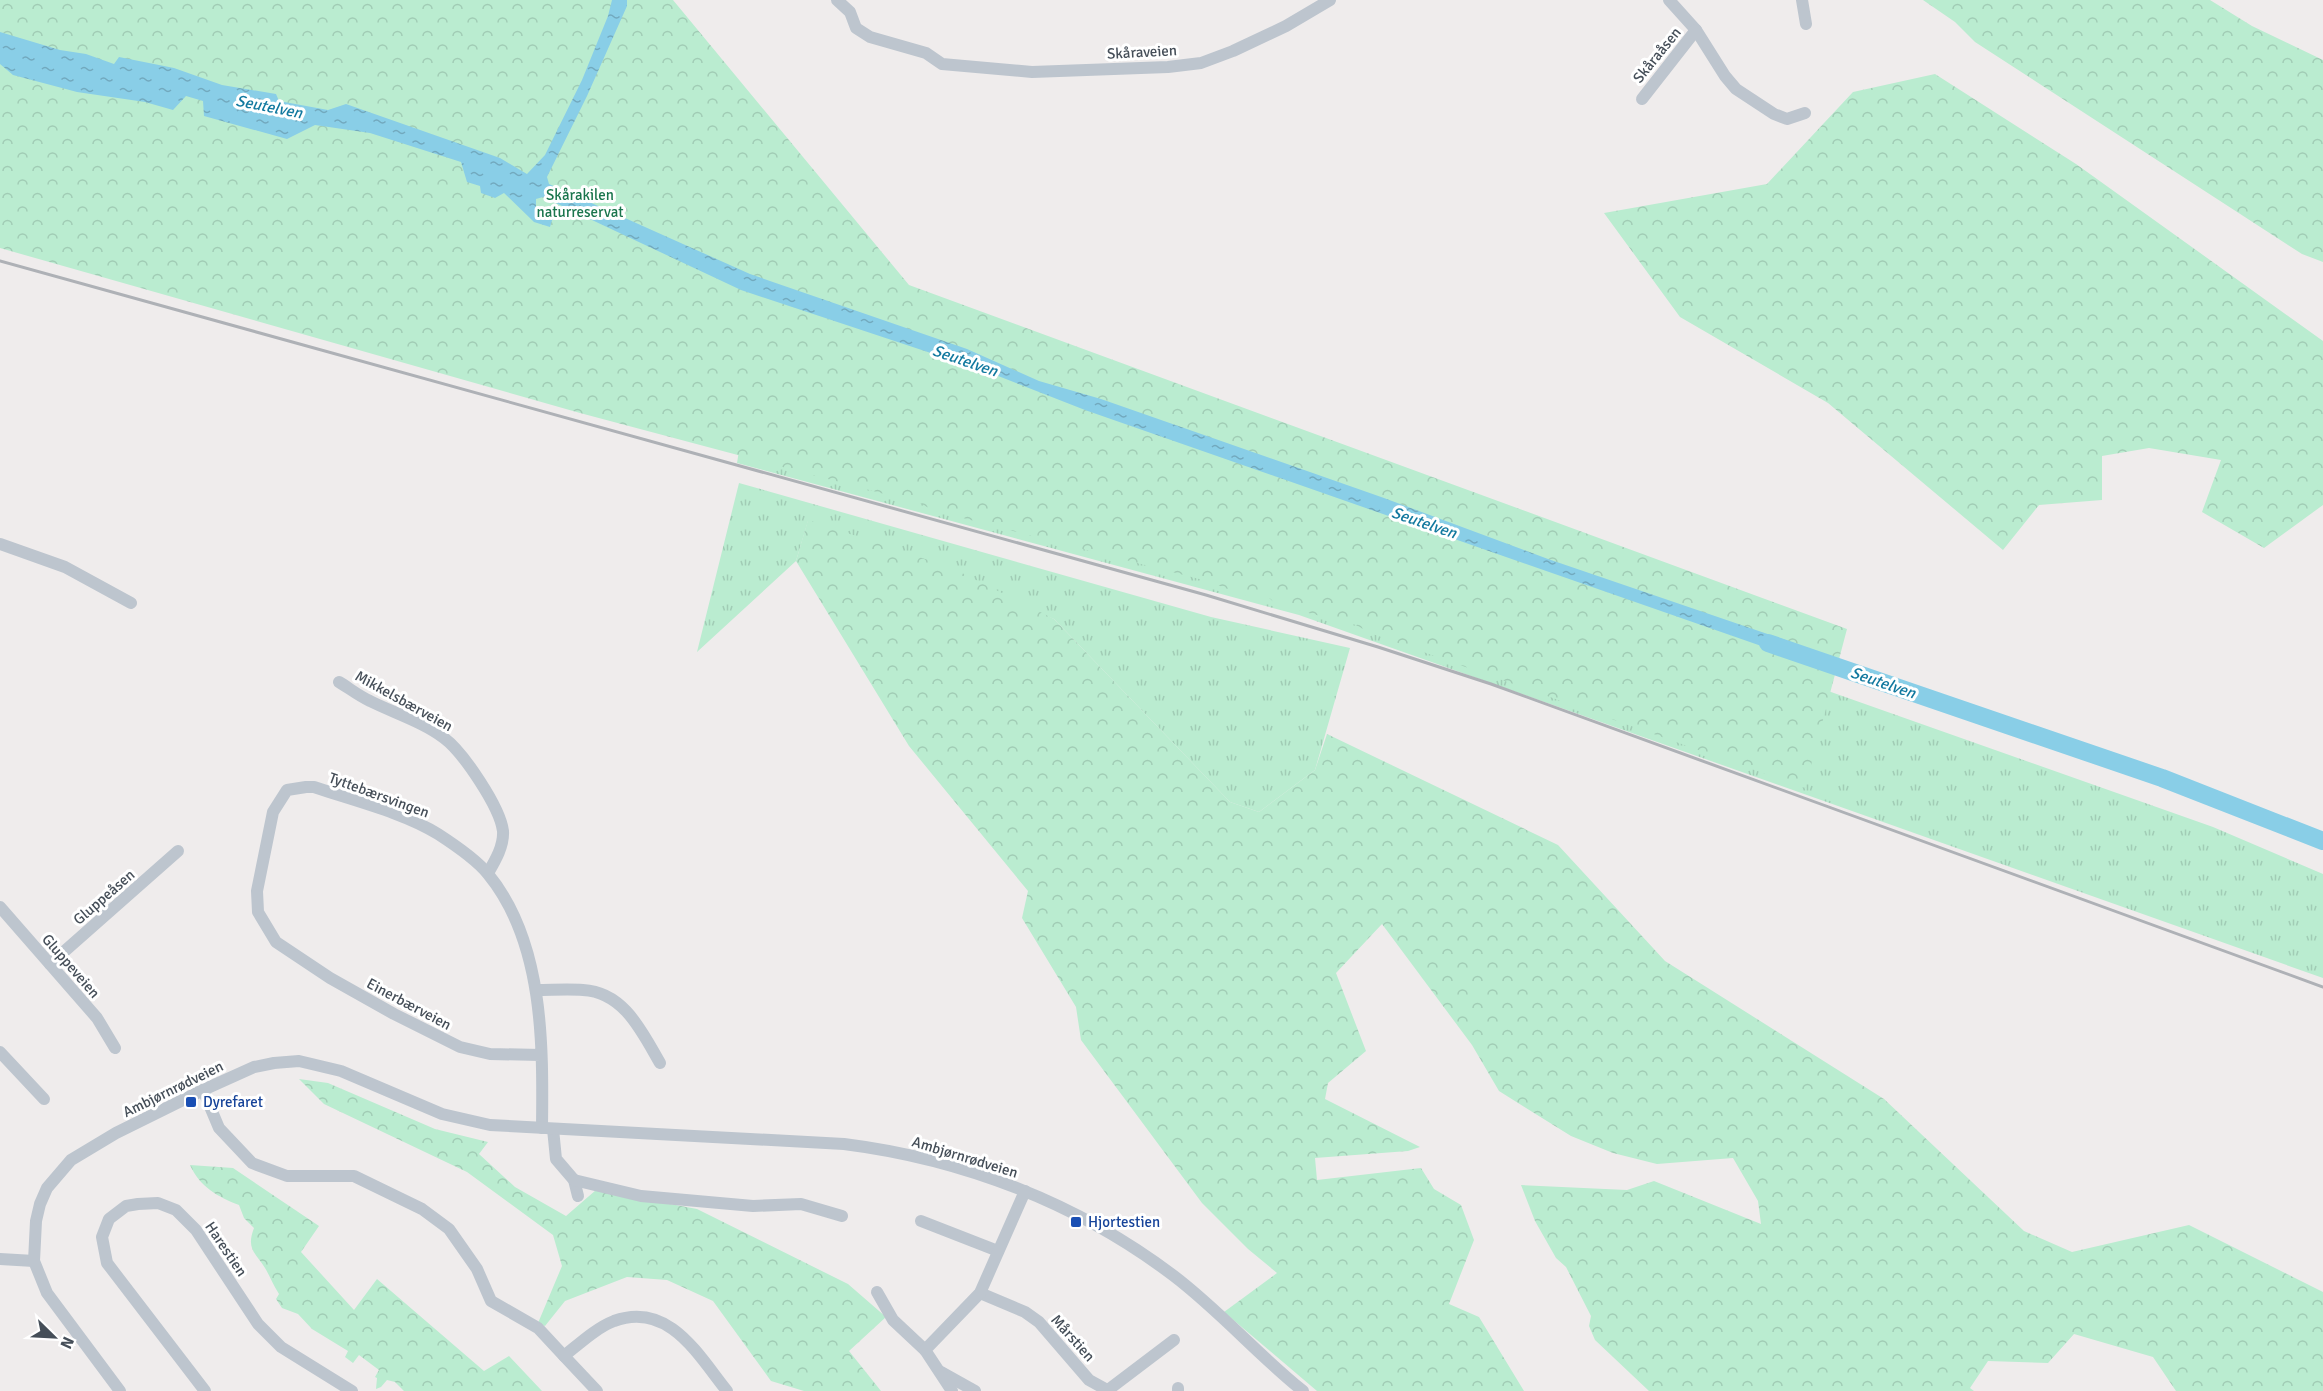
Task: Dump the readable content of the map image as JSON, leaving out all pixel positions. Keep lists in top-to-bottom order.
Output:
{
  "streets": {
    "street": [
      "Skåraveien",
      "Skåraåsen",
      "Mikkelsbærveien",
      "Tyttebærsvingen",
      "Gluppeåsen",
      "Gluppeveien",
      "Einerbærveien",
      "Ambjørnrødveien",
      "Harestien",
      "Mårstien"
    ]
  },
  "crossings": [
    ["Mikkelsbærveien", "Tyttebærsvingen"],
    ["Tyttebærsvingen", "Einerbærveien"],
    ["Tyttebærsvingen", "Ambjørnrødveien"],
    ["Gluppeåsen", "Gluppeveien"]
  ],
  "water": ["Seutelven"],
  "parks": ["Skårakilen naturreservat"],
  "places": {
    "transit": ["Dyrefaret", "Hjortestien"]
  },
  "north": "bottom right"
}
